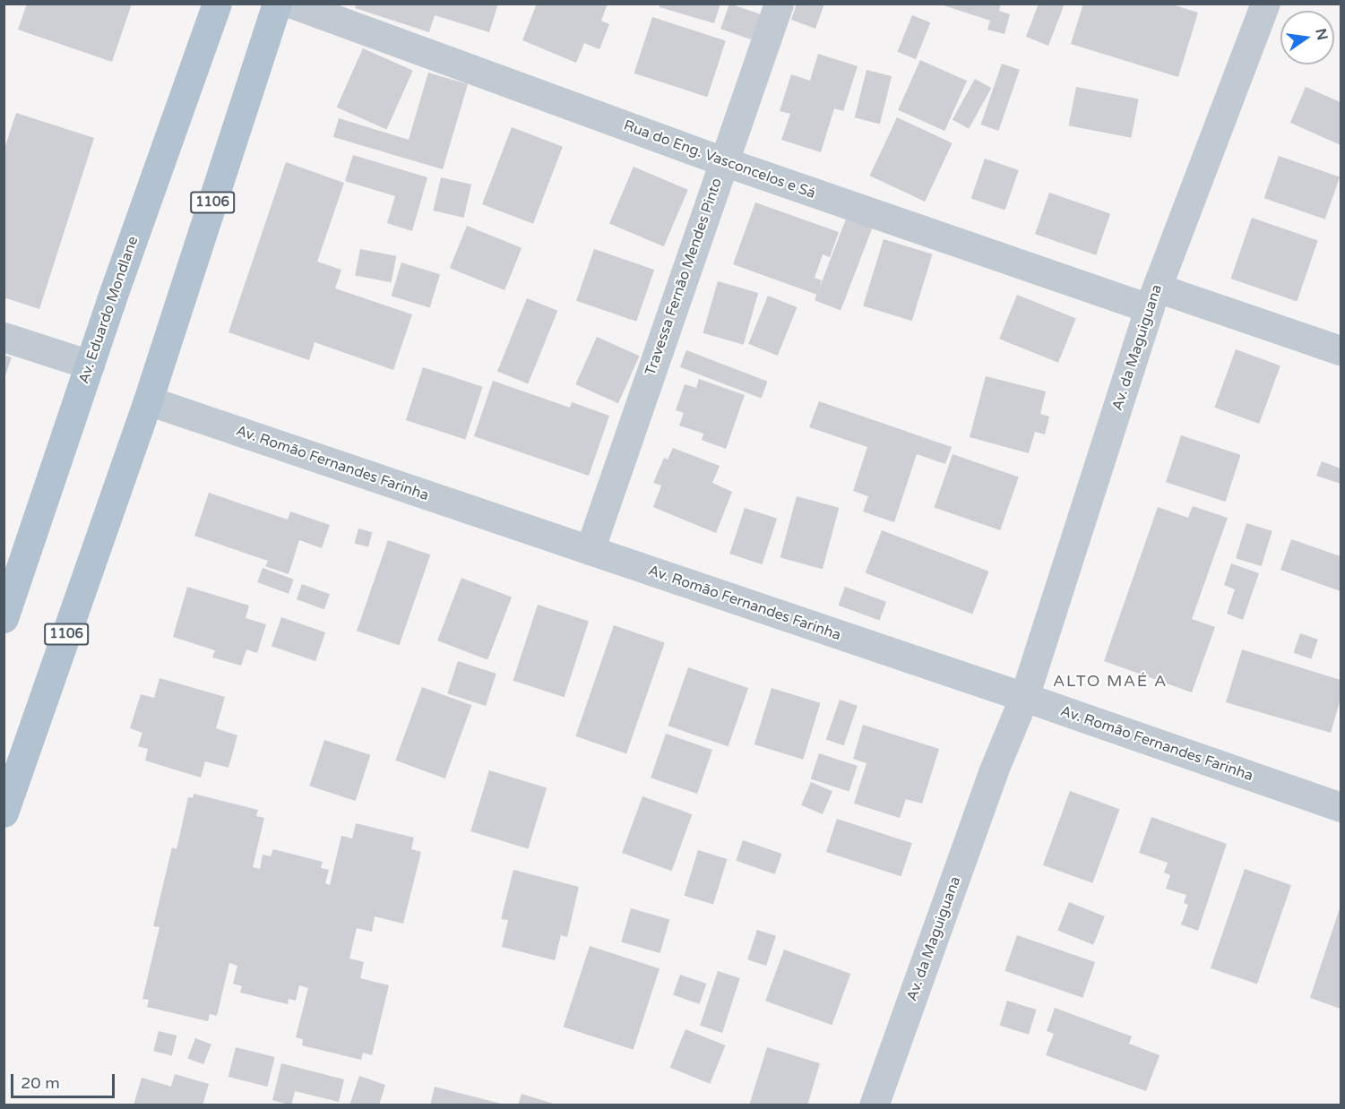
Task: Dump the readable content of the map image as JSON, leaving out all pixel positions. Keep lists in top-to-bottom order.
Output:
{
  "streets": {
    "main road": ["1106", "Av. Eduardo Mondlane"],
    "street": [
      "Rua do Eng. Vasconcelos e Sá",
      "Travessa Fernão Mendes Pinto",
      "Av. da Maguiguana",
      "Av. Romão Fernandes Farinha"
    ]
  },
  "crossings": [
    ["Rua do Eng. Vasconcelos e Sá", "Travessa Fernão Mendes Pinto"],
    ["Rua do Eng. Vasconcelos e Sá", "Av. da Maguiguana"],
    ["1106", "Av. Romão Fernandes Farinha"],
    ["Travessa Fernão Mendes Pinto", "Av. Romão Fernandes Farinha"],
    ["Av. da Maguiguana", "Av. Romão Fernandes Farinha"]
  ],
  "districts": ["ALTO MAÉ A"],
  "scale_bar": "20 m",
  "north": "right"
}
